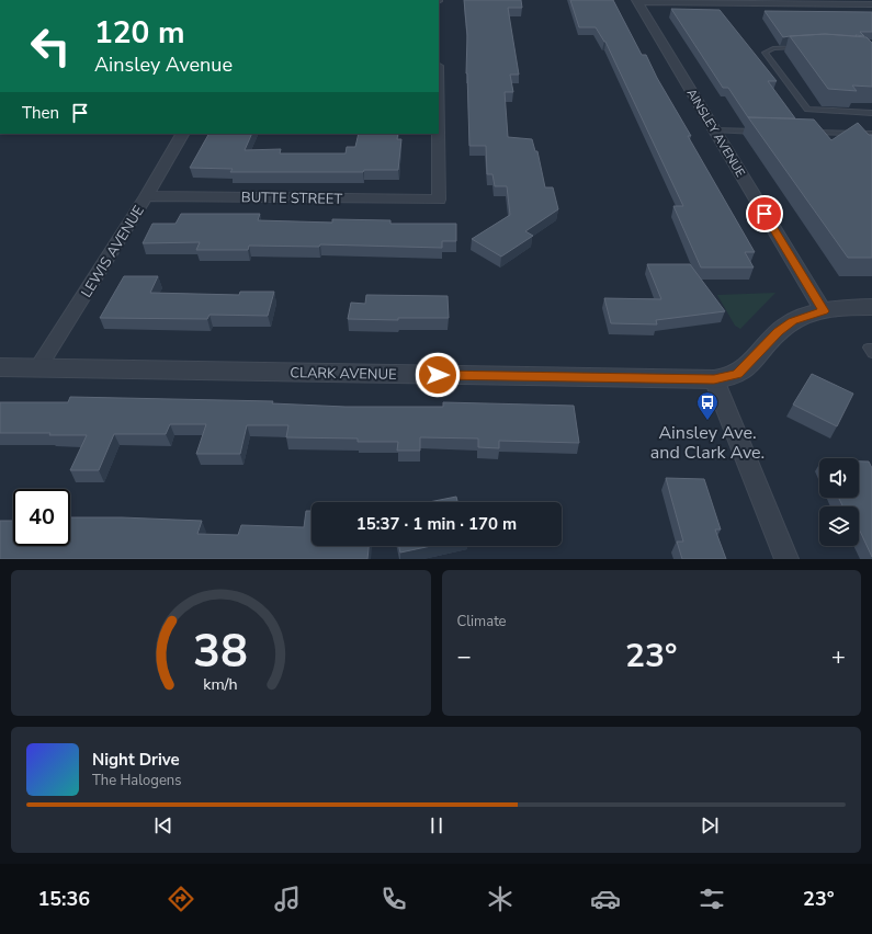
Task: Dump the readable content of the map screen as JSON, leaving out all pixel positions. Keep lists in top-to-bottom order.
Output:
{
  "streets": {
    "street": [
      "AINSLEY AVENUE",
      "BUTTE STREET",
      "LEWIS AVENUE",
      "CLARK AVENUE"
    ]
  },
  "crossings": [
    ["AINSLEY AVENUE", "CLARK AVENUE"],
    ["BUTTE STREET", "LEWIS AVENUE"],
    ["LEWIS AVENUE", "CLARK AVENUE"]
  ],
  "places": {
    "bus stop": ["Ainsley Ave. and Clark Ave."]
  },
  "page": {
    "turn": ["120 m", "Ainsley Avenue"],
    "then": "Then",
    "limit": "40",
    "trip": "15:37 · 1 min · 170 m",
    "tile": "Climate",
    "heat": ["−", "23°", "+"],
    "song": ["Night Drive", "The Halogens"],
    "tabs": ["15:36", "23°"],
    "gauge": ["38", "km/h"]
  }
}
